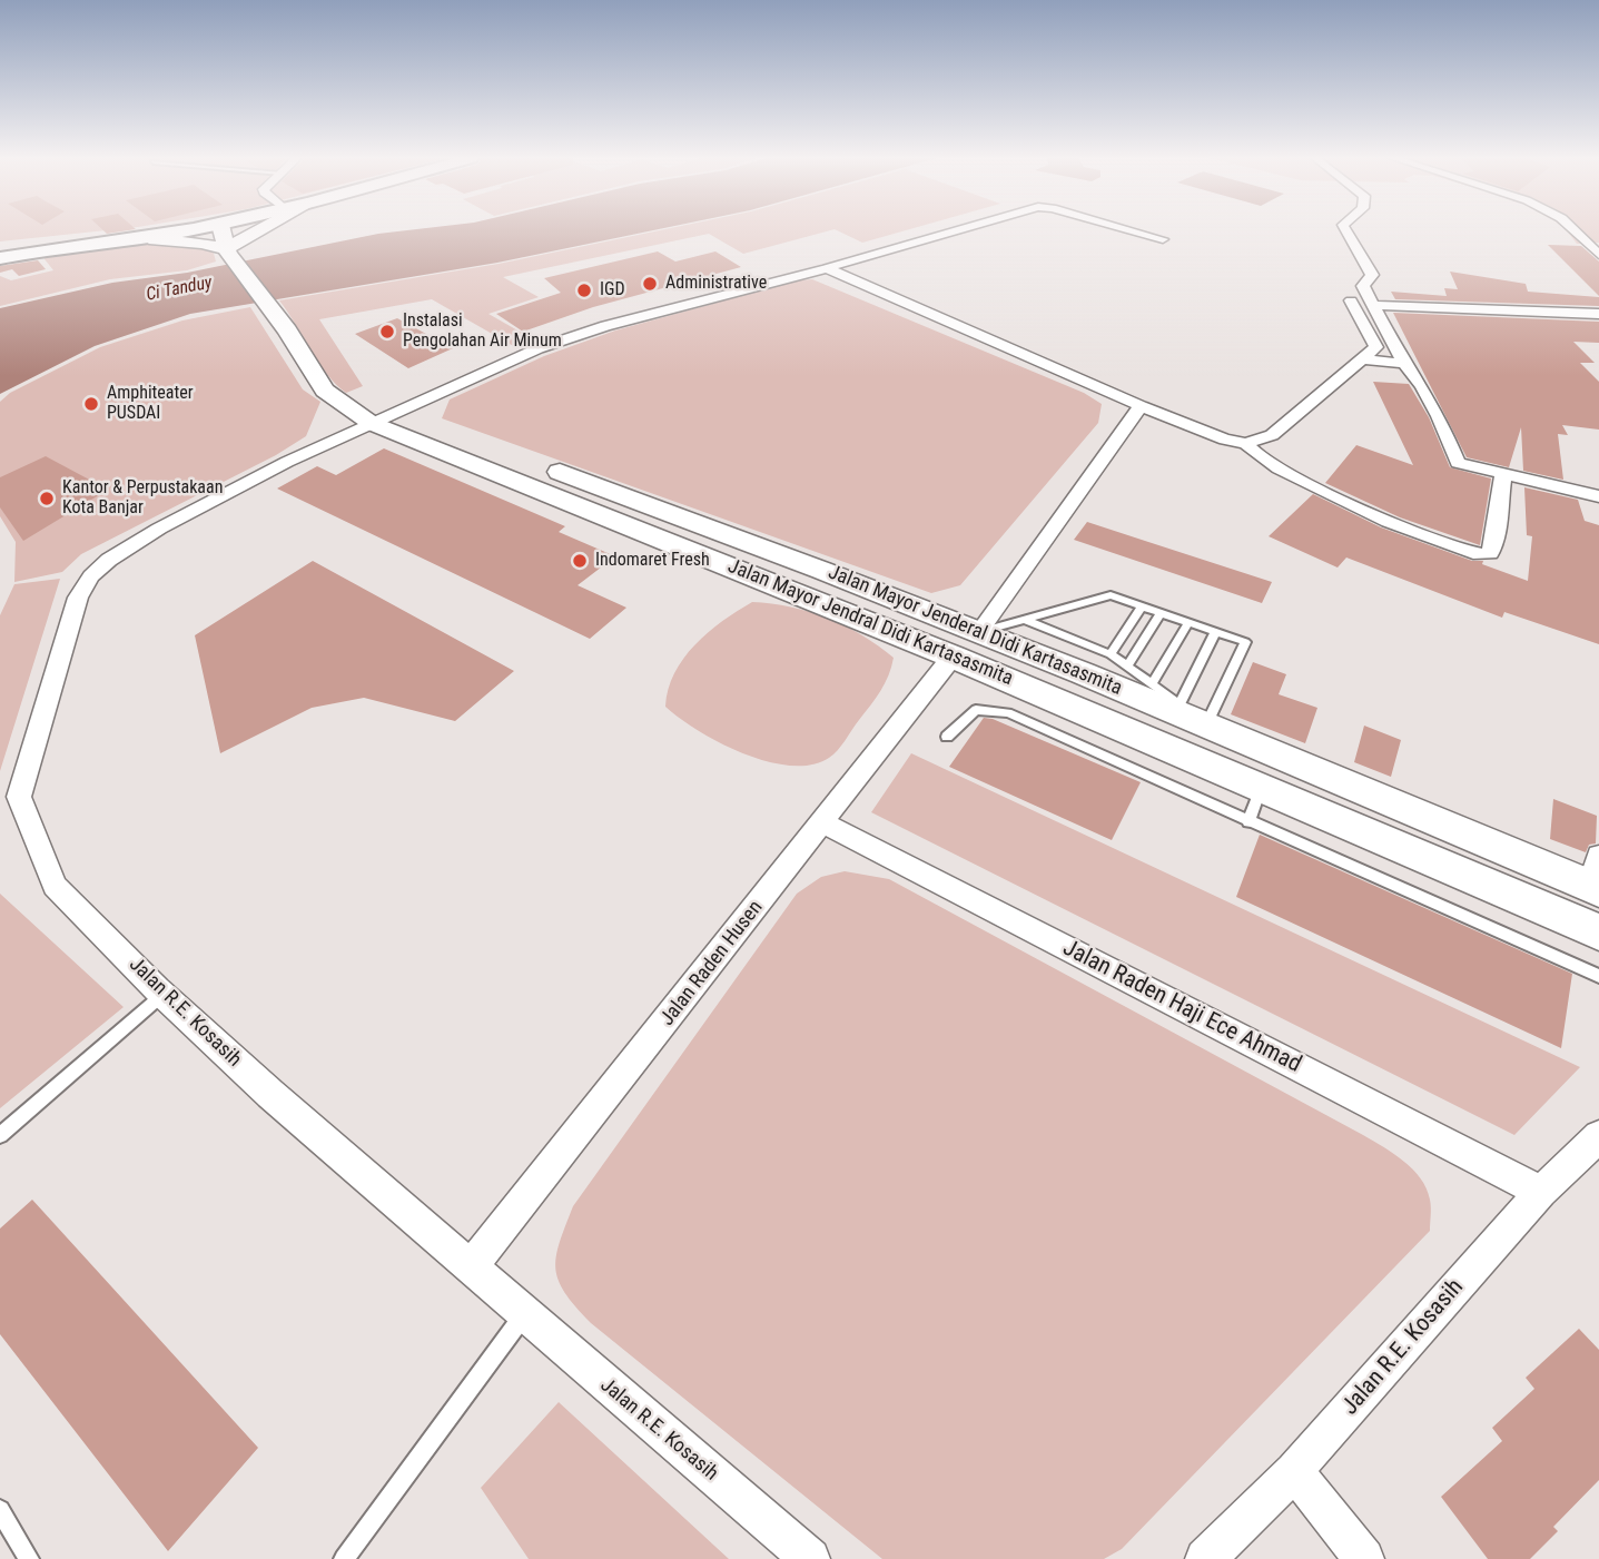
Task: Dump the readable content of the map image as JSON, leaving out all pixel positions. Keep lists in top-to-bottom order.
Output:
{
  "streets": {
    "main road": ["Jalan Mayor Jendral Didi Kartasasmita", "Jalan Mayor Jenderal Didi Kartasasmita"],
    "street": ["Jalan Raden Husen", "Jalan Raden Haji Ece Ahmad", "Jalan R.E. Kosasih"]
  },
  "crossings": [
    ["Jalan Mayor Jendral Didi Kartasasmita", "Jalan Mayor Jenderal Didi Kartasasmita"],
    ["Jalan Mayor Jendral Didi Kartasasmita", "Jalan Raden Husen"],
    ["Jalan Mayor Jendral Didi Kartasasmita", "Jalan R.E. Kosasih"],
    ["Jalan Mayor Jenderal Didi Kartasasmita", "Jalan R.E. Kosasih"],
    ["Jalan Raden Husen", "Jalan Raden Haji Ece Ahmad"],
    ["Jalan Raden Husen", "Jalan R.E. Kosasih"],
    ["Jalan Raden Haji Ece Ahmad", "Jalan R.E. Kosasih"]
  ],
  "water": ["Ci Tanduy"],
  "places": [
    "Administrative",
    "IGD",
    "Instalasi Pengolahan Air Minum",
    "Amphiteater PUSDAI",
    "Kantor & Perpustakaan Kota Banjar",
    "Indomaret Fresh"
  ]
}
